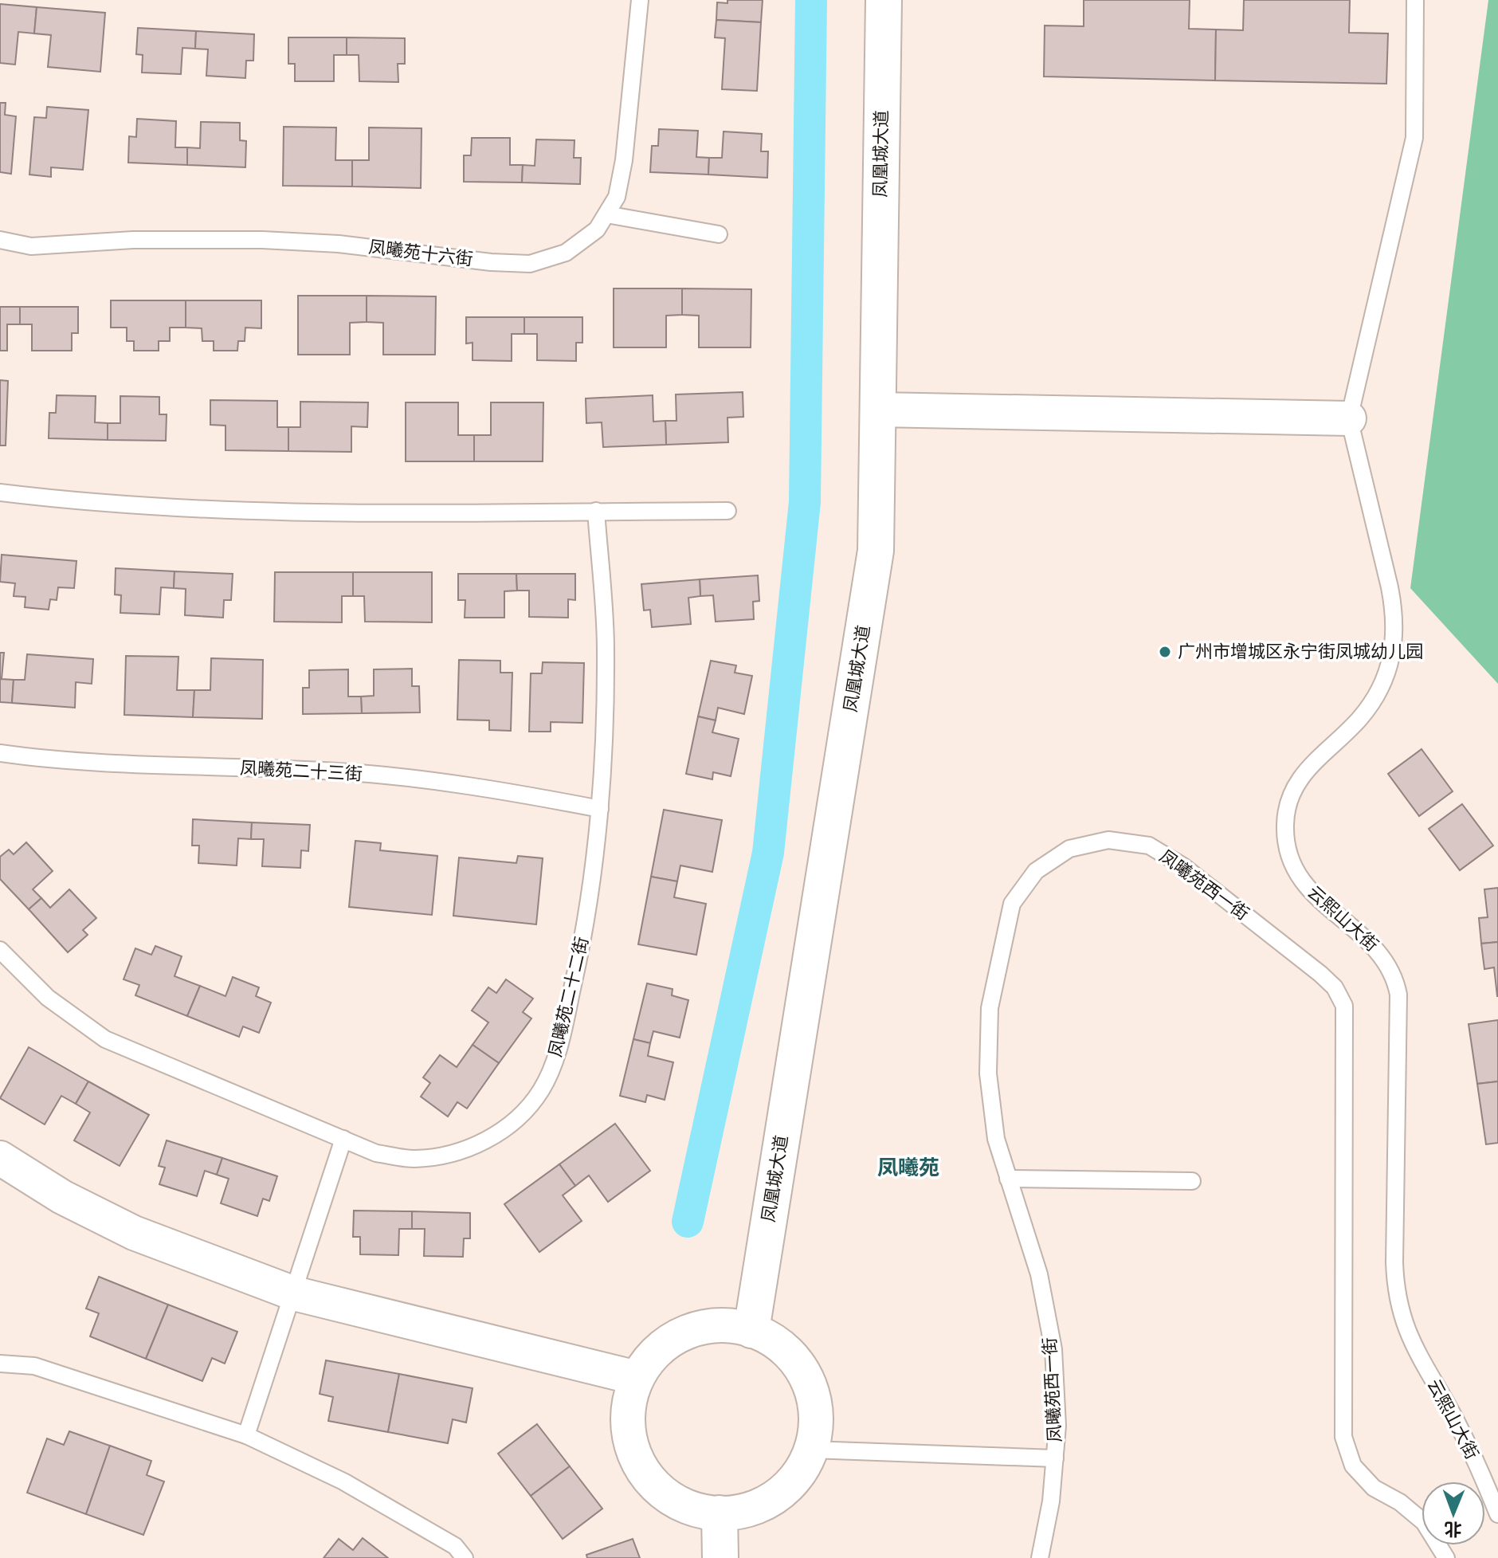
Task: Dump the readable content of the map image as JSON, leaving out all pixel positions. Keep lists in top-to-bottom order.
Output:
{
  "streets": {
    "main road": ["凤凰城大道"],
    "lane": [
      "凤曦苑十六街",
      "凤曦苑二十三街",
      "凤曦苑西一街",
      "云熙山大街",
      "凤曦苑二十二街"
    ]
  },
  "crossings": [
    ["凤曦苑二十三街", "凤曦苑二十二街"]
  ],
  "districts": ["凤曦苑"],
  "places": ["广州市增城区永宁街凤城幼儿园"],
  "north": "bottom"
}
